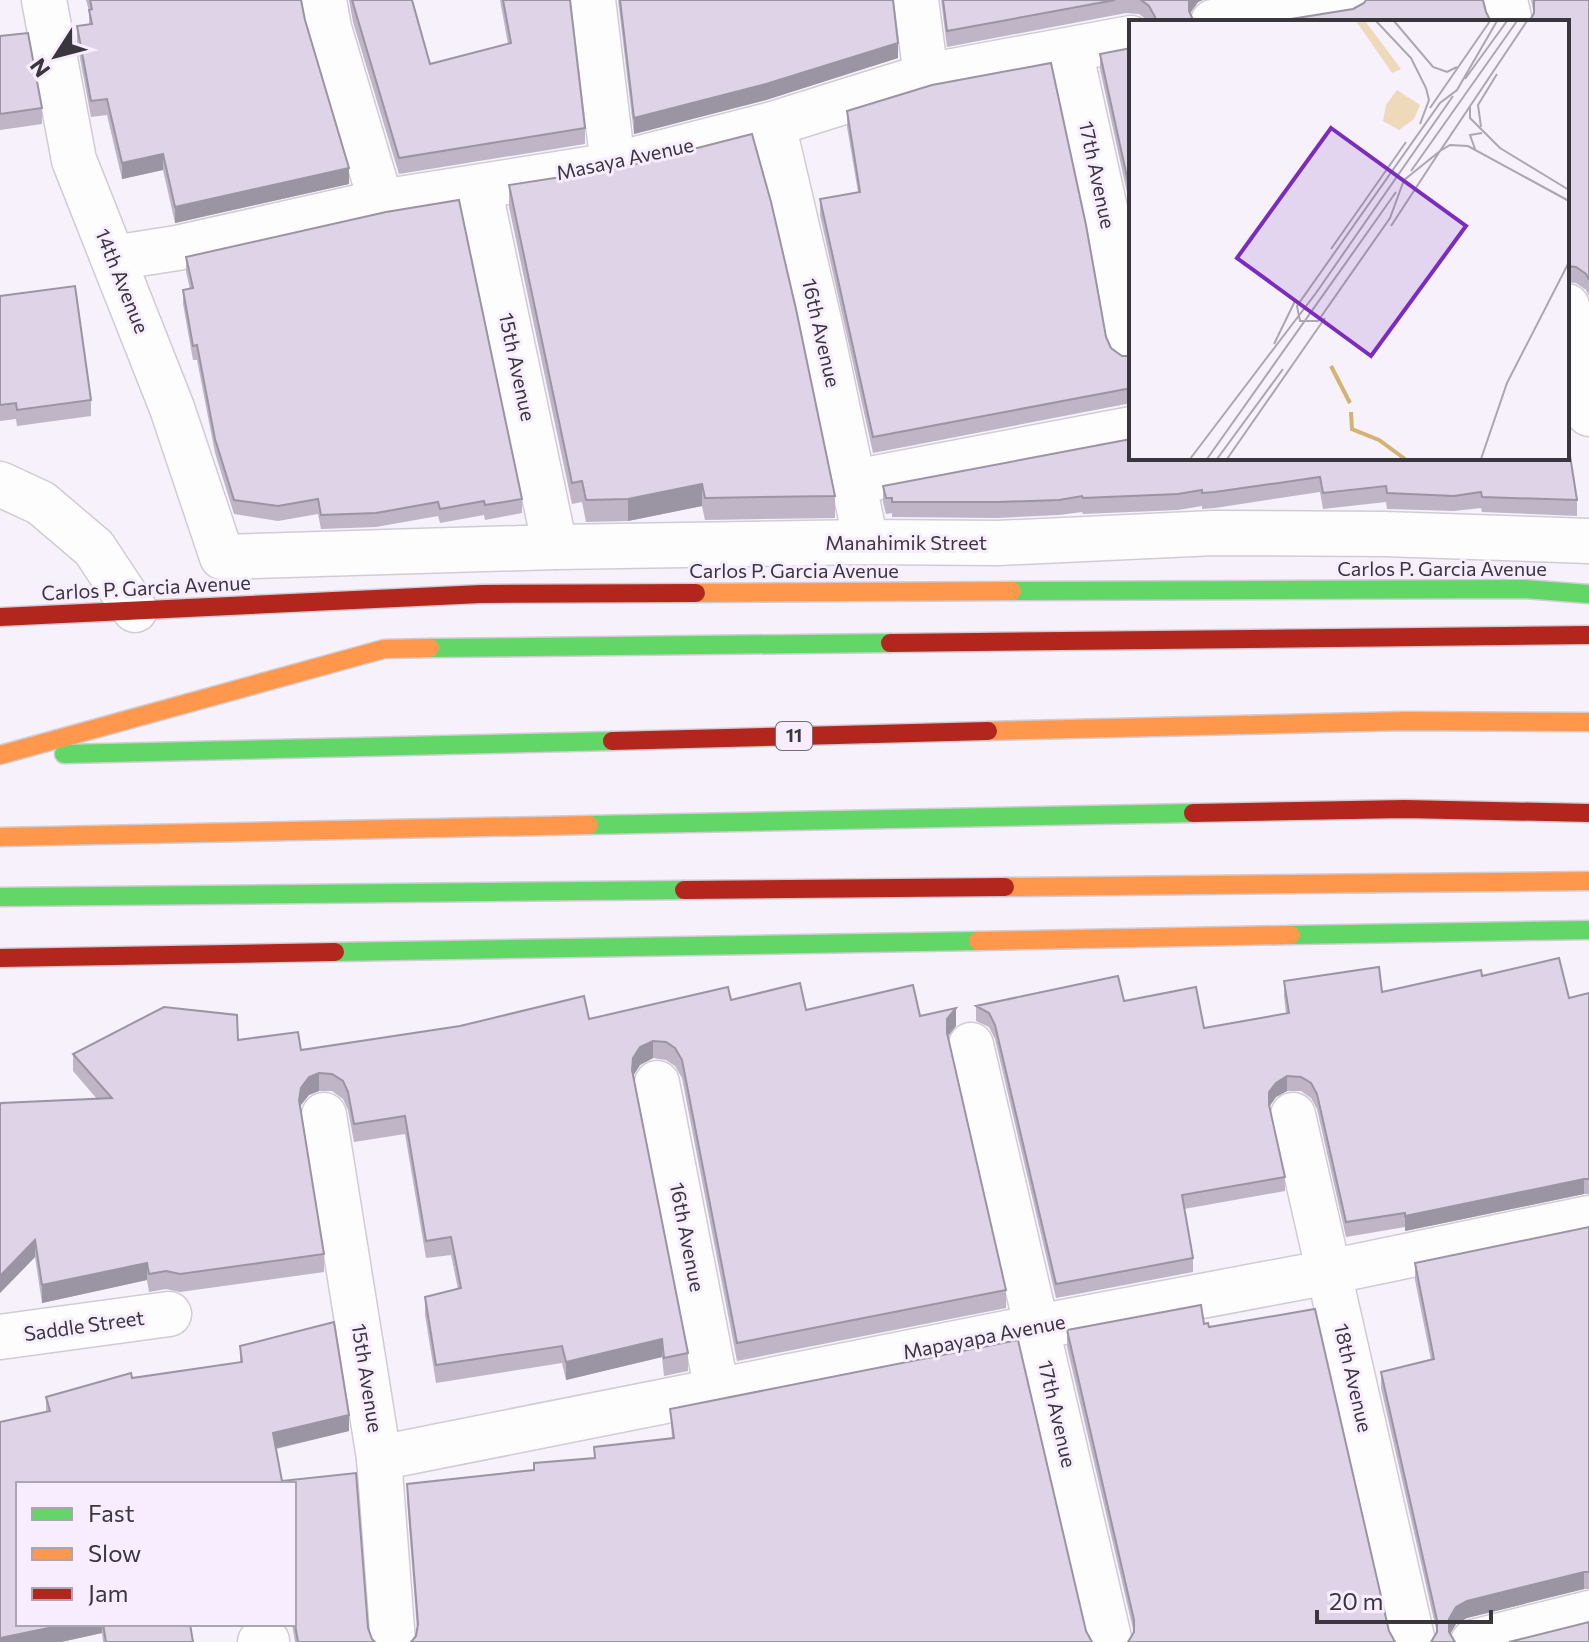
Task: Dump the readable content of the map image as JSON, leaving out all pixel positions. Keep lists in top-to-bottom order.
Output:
{
  "streets": {
    "main road": ["Carlos P. Garcia Avenue", "11"],
    "street": [
      "Masaya Avenue",
      "17th Avenue",
      "14th Avenue",
      "16th Avenue",
      "15th Avenue",
      "Manahimik Street",
      "Saddle Street",
      "Mapayapa Avenue",
      "18th Avenue"
    ]
  },
  "crossings": [
    ["Masaya Avenue", "17th Avenue"],
    ["Masaya Avenue", "14th Avenue"],
    ["Masaya Avenue", "16th Avenue"],
    ["Masaya Avenue", "15th Avenue"],
    ["17th Avenue", "Mapayapa Avenue"],
    ["14th Avenue", "Manahimik Street"],
    ["16th Avenue", "Manahimik Street"],
    ["16th Avenue", "Mapayapa Avenue"],
    ["15th Avenue", "Manahimik Street"],
    ["15th Avenue", "Mapayapa Avenue"],
    ["Mapayapa Avenue", "18th Avenue"]
  ],
  "legend": ["Fast", "Slow", "Jam"],
  "scale_bar": "20 m",
  "north": "bottom left"
}
